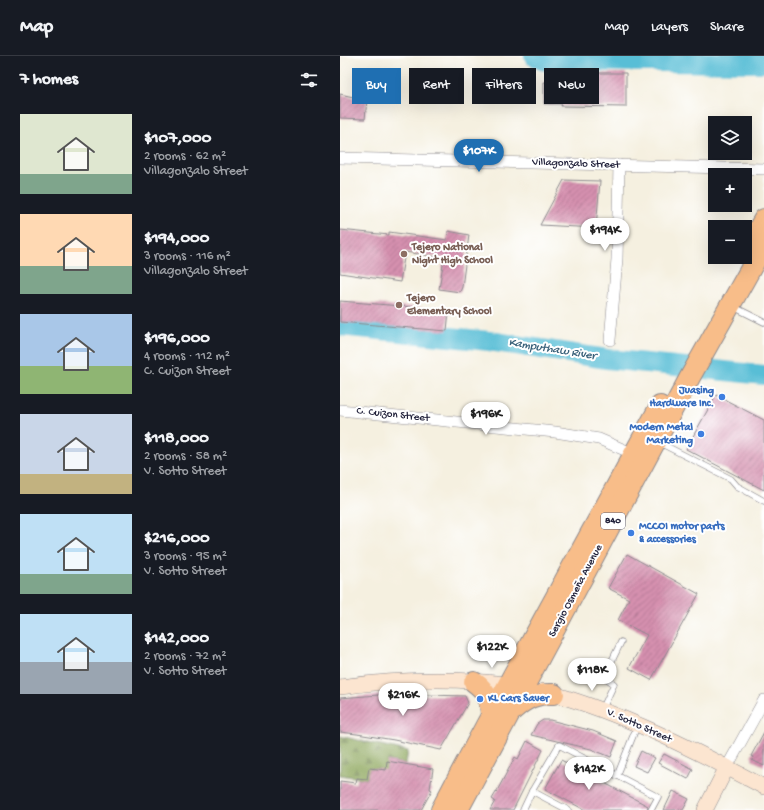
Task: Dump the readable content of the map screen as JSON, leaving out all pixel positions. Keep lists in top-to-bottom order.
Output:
{
  "streets": {
    "highway": ["840", "Sergio Osmeña Avenue"],
    "street": ["Villagonzalo Street", "C. Cuizon Street", "V. Sotto Street"]
  },
  "crossings": [
    ["C. Cuizon Street", "Sergio Osmeña Avenue"],
    ["Sergio Osmeña Avenue", "V. Sotto Street"]
  ],
  "water": ["Kamputhaw River"],
  "places": [
    "Tejero National Night High School",
    "Tejero Elementary School",
    "Juasing Hardware Inc.",
    "Modern Metal Marketing",
    "MCCOI motor parts & accessories",
    "KL Cars Saver"
  ],
  "page": {
    "header": "Map",
    "nav": ["Map", "Layers", "Share"],
    "heading": "7 homes",
    "chip": [
      "Buy",
      "Rent",
      "Filters",
      "New"
    ],
    "list": [
      {
        "name": "$107,000",
        "note": "2 rooms · 62 m² · Villagonzalo Street"
      },
      {
        "name": "$194,000",
        "note": "3 rooms · 116 m² · Villagonzalo Street"
      },
      {
        "name": "$196,000",
        "note": "4 rooms · 112 m² · C. Cuizon Street"
      },
      {
        "name": "$118,000",
        "note": "2 rooms · 58 m² · V. Sotto Street"
      },
      {
        "name": "$216,000",
        "note": "3 rooms · 95 m² · V. Sotto Street"
      },
      {
        "name": "$142,000",
        "note": "2 rooms · 72 m² · V. Sotto Street"
      }
    ],
    "map_buttons": ["+", "−"],
    "price": [
      "$107K",
      "$194K",
      "$196K",
      "$122K",
      "$118K",
      "$216K",
      "$142K"
    ]
  }
}
